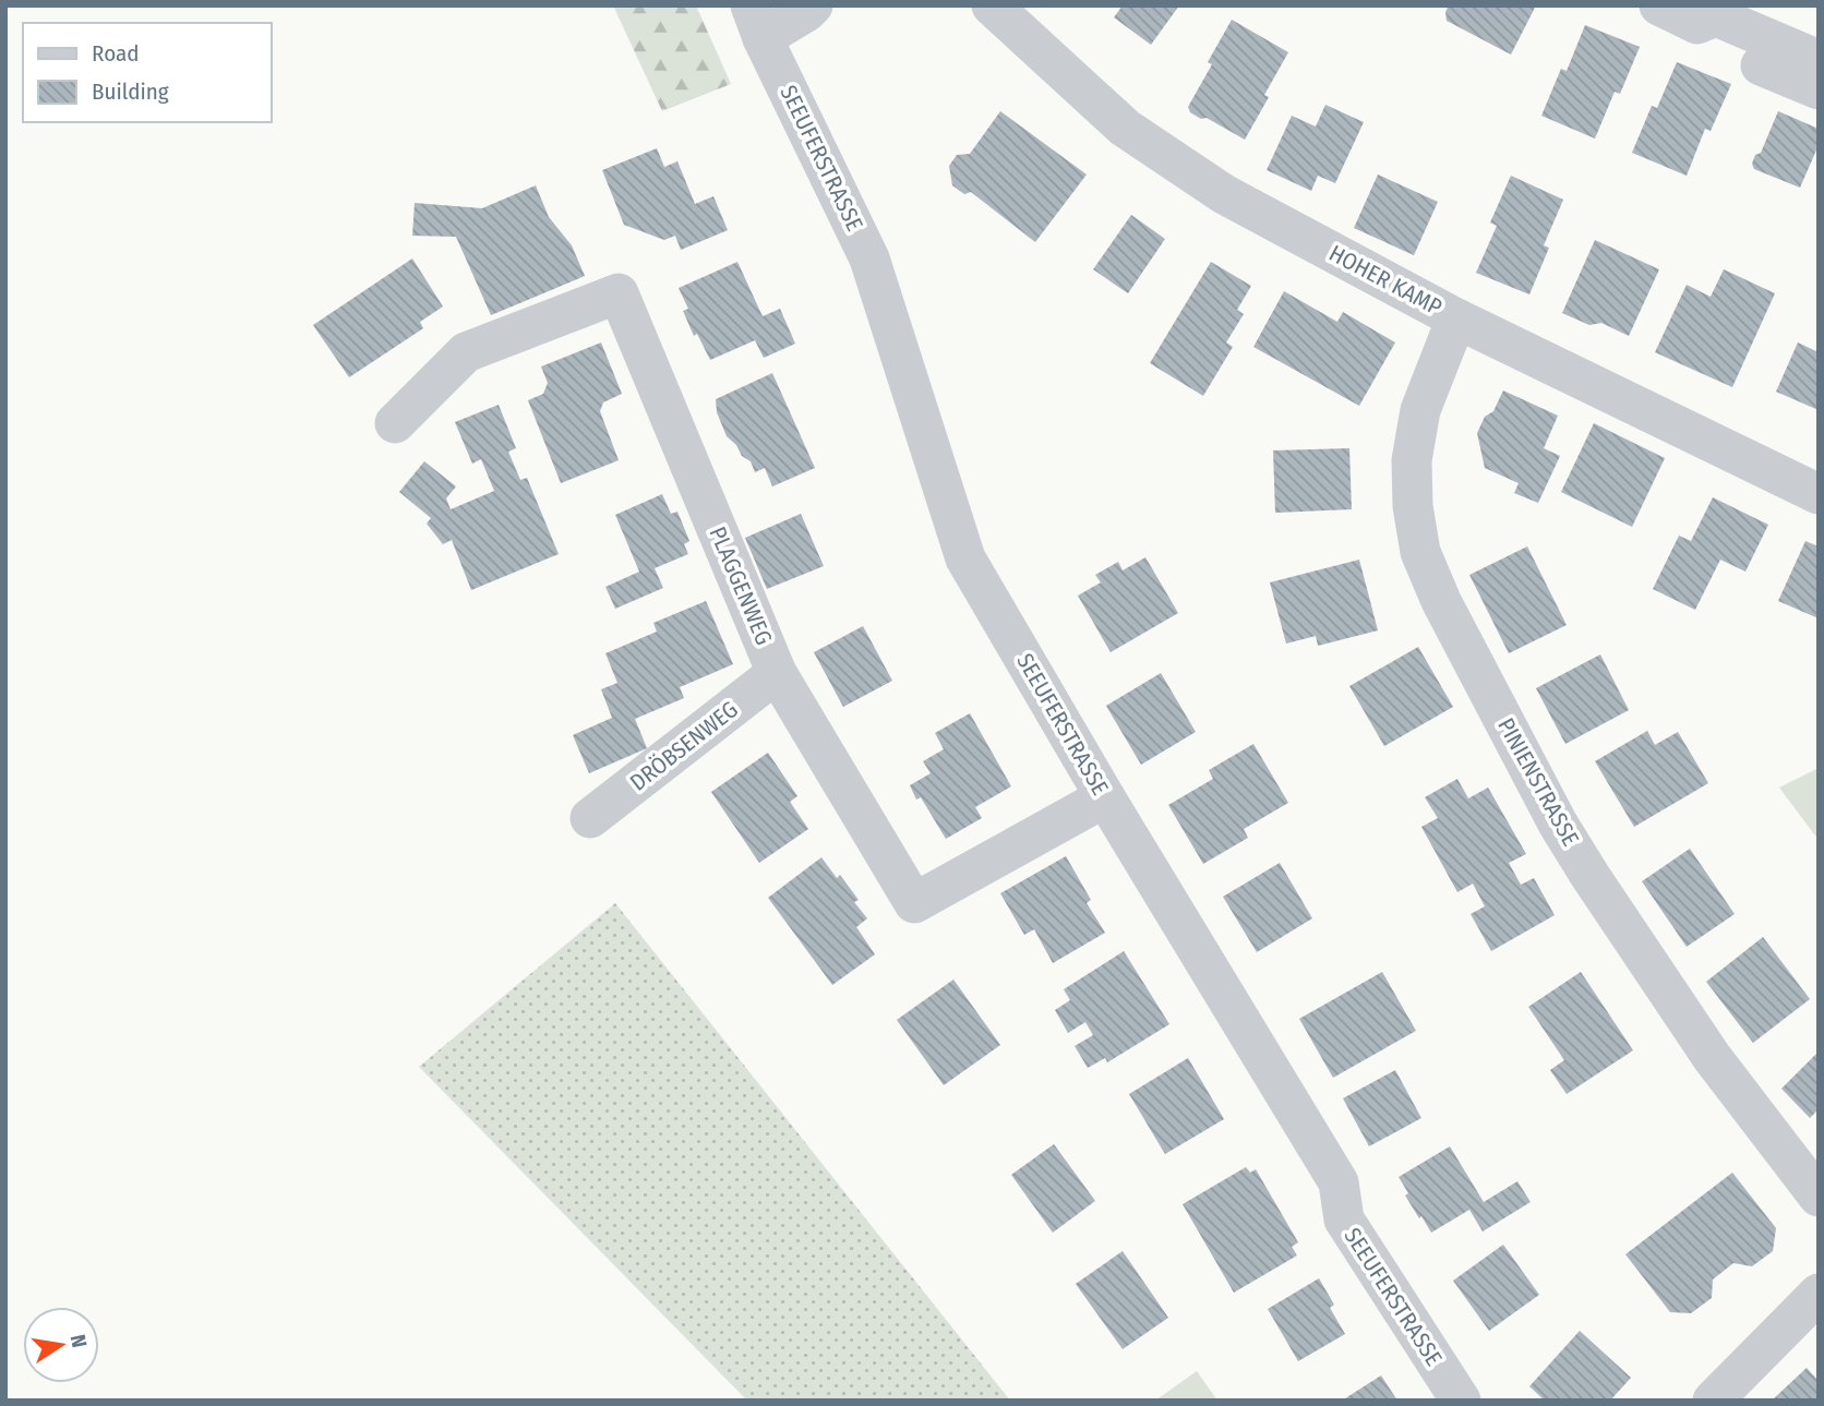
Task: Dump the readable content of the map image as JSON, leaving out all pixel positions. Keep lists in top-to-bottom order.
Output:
{
  "streets": {
    "street": [
      "SEEUFERSTRASSE",
      "HOHER KAMP",
      "PLAGGENWEG",
      "DRÖBSENWEG",
      "PINIENSTRASSE"
    ]
  },
  "crossings": [
    ["SEEUFERSTRASSE", "PLAGGENWEG"],
    ["HOHER KAMP", "PINIENSTRASSE"],
    ["PLAGGENWEG", "DRÖBSENWEG"]
  ],
  "legend": ["Road", "Building"],
  "north": "right"
}
